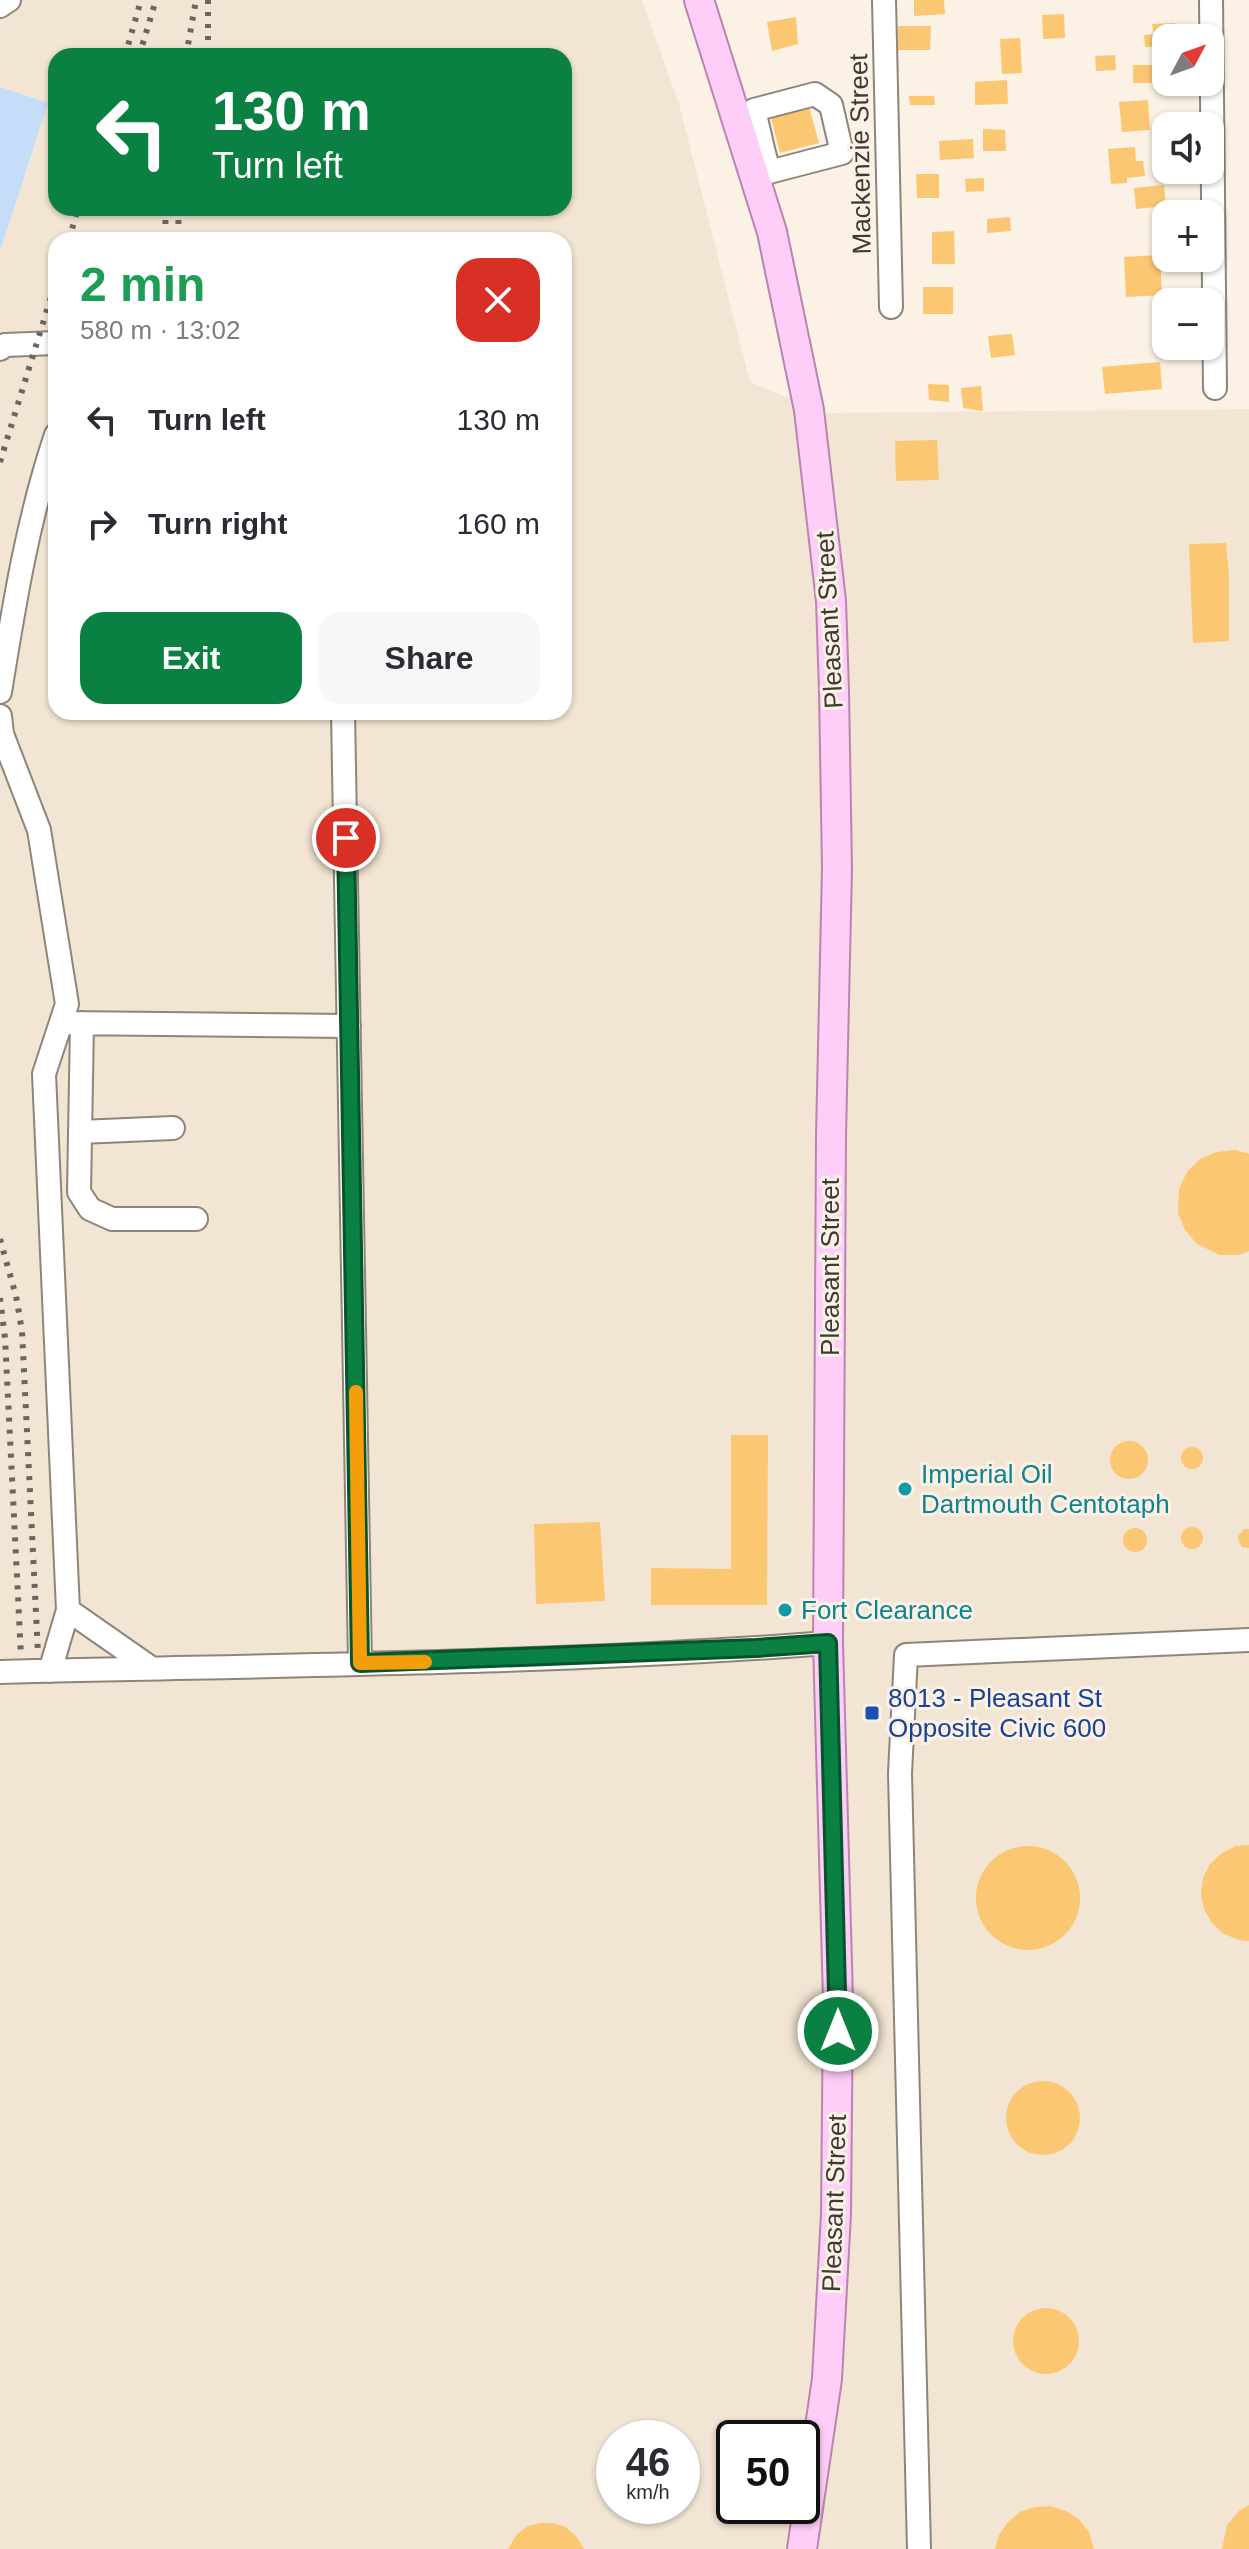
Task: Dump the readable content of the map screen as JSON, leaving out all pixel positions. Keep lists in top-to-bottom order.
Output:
{
  "streets": {
    "main road": ["Pleasant Street"],
    "street": ["Mackenzie Street"]
  },
  "places": {
    "other": ["Imperial Oil Dartmouth Centotaph", "Fort Clearance"],
    "transit": ["8013 - Pleasant St Opposite Civic 600"]
  },
  "north": "top right",
  "page": {
    "map_buttons": ["+", "−"],
    "turn": ["130 m", "Turn left"],
    "heading": ["2 min", "580 m · 13:02"],
    "list": [
      {
        "name": "Turn left",
        "value": "130 m"
      },
      {
        "name": "Turn right",
        "value": "160 m"
      }
    ],
    "buttons": ["Exit", "Share"],
    "speed": "46 km/h",
    "limit": "50"
  }
}
